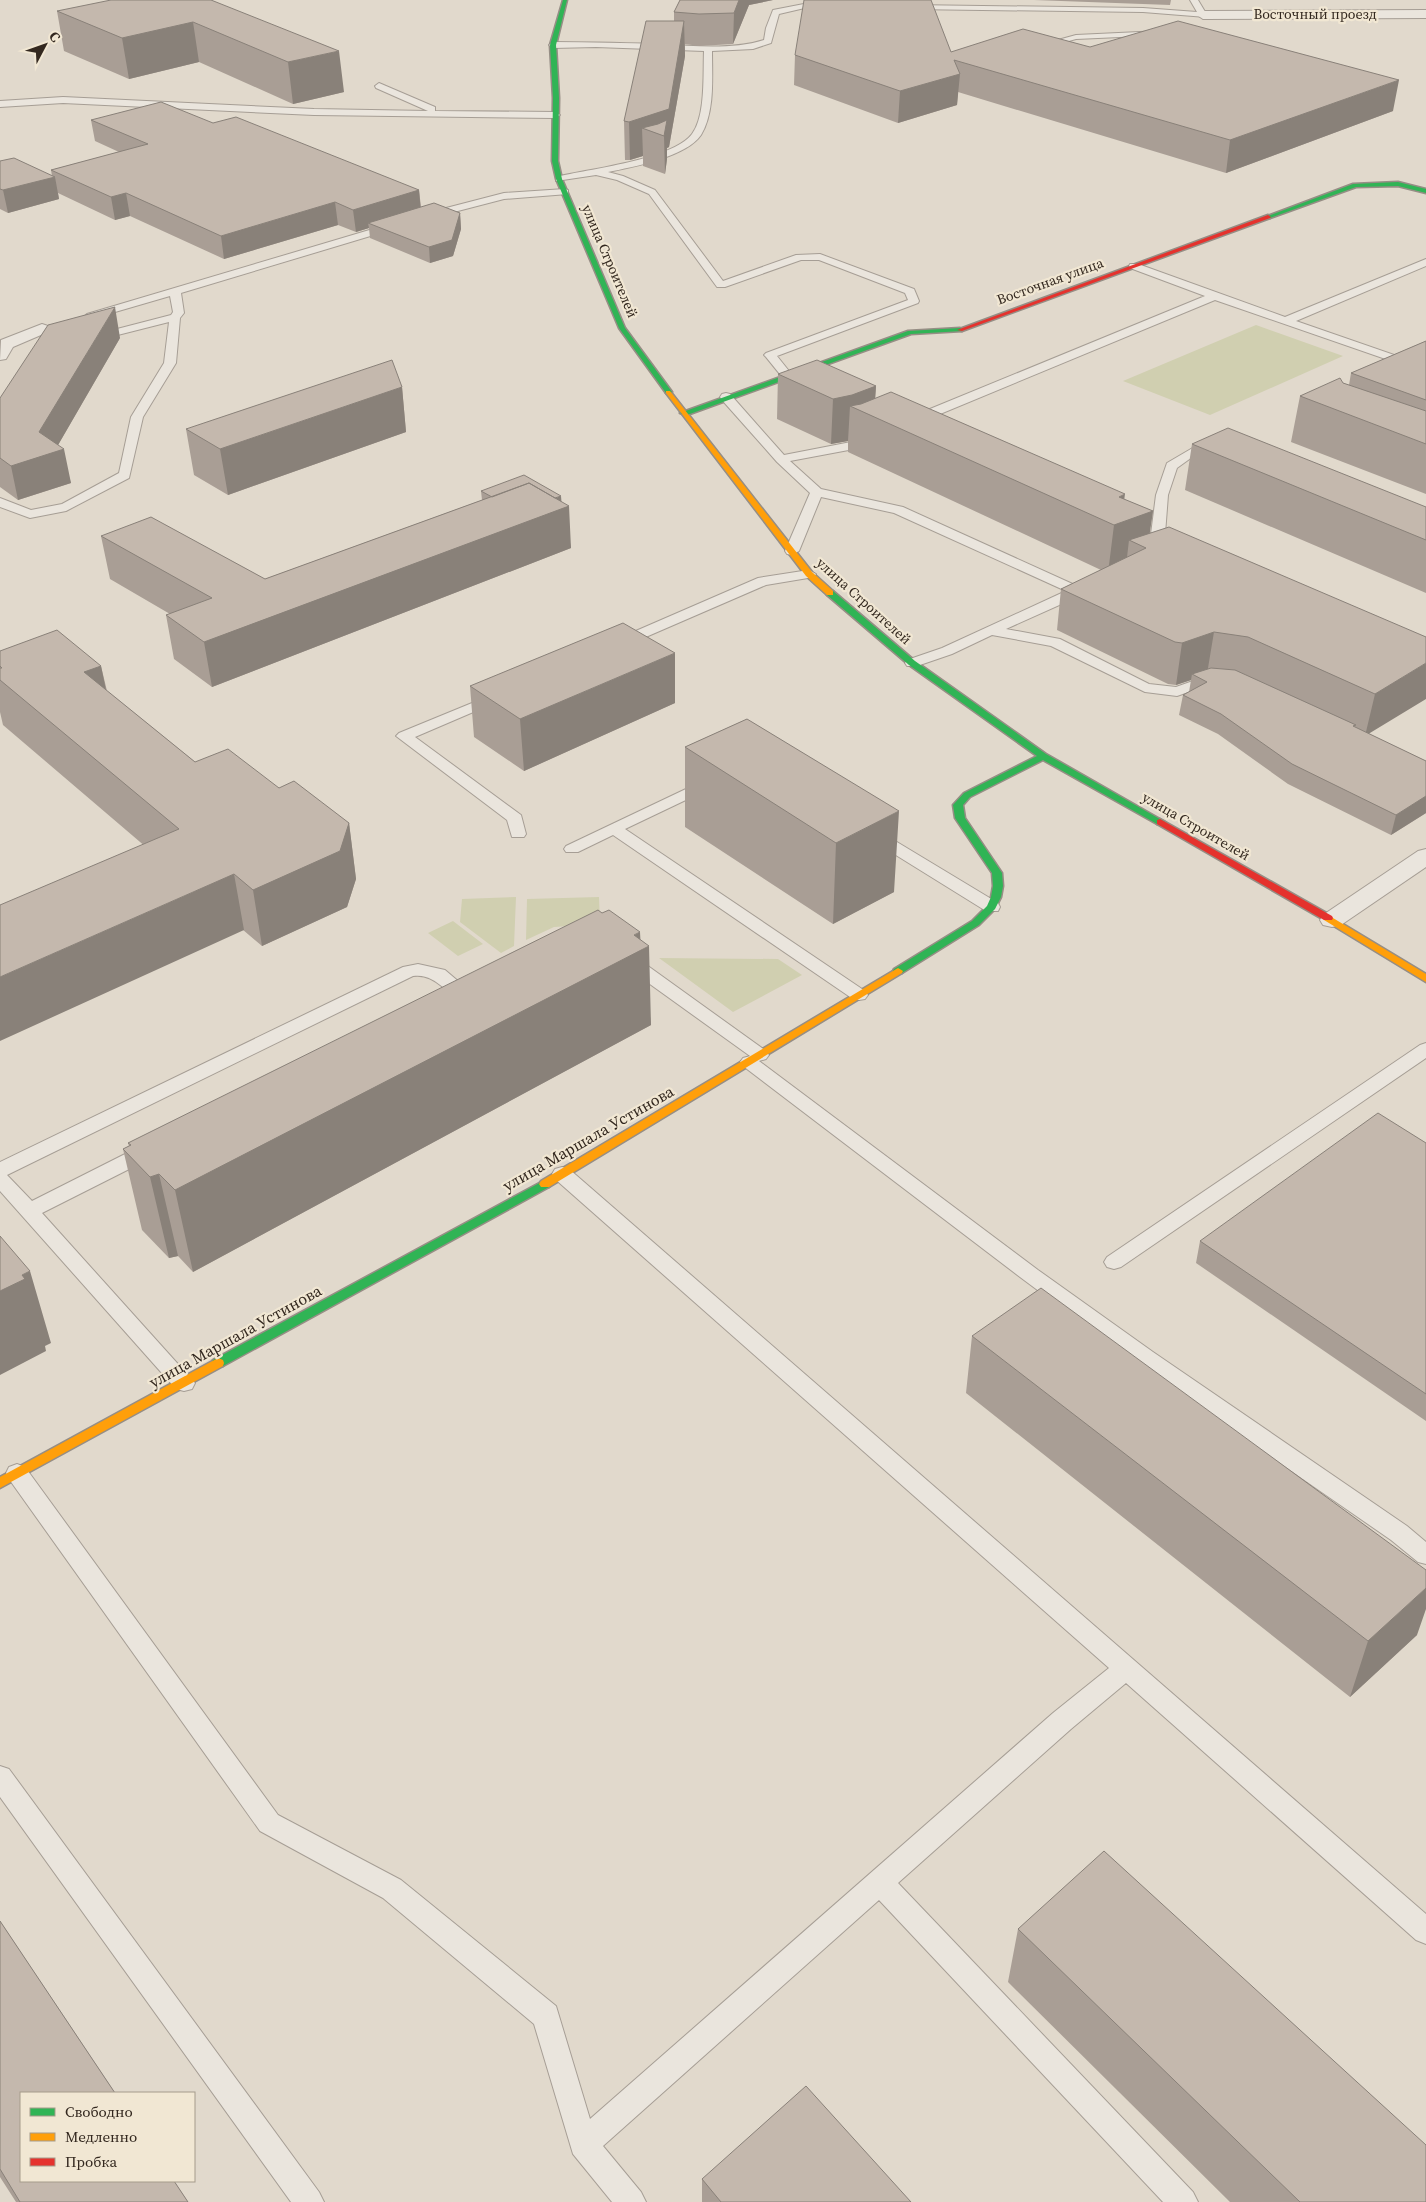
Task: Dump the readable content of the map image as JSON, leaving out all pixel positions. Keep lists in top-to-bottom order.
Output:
{
  "streets": {
    "main road": ["улица Строителей", "Восточная улица", "улица Маршала Устинова"],
    "street": ["Восточный проезд"]
  },
  "crossings": [
    ["улица Строителей", "Восточная улица"],
    ["улица Строителей", "улица Маршала Устинова"]
  ],
  "legend": ["Свободно", "Медленно", "Пробка"],
  "north": "top right"
}
